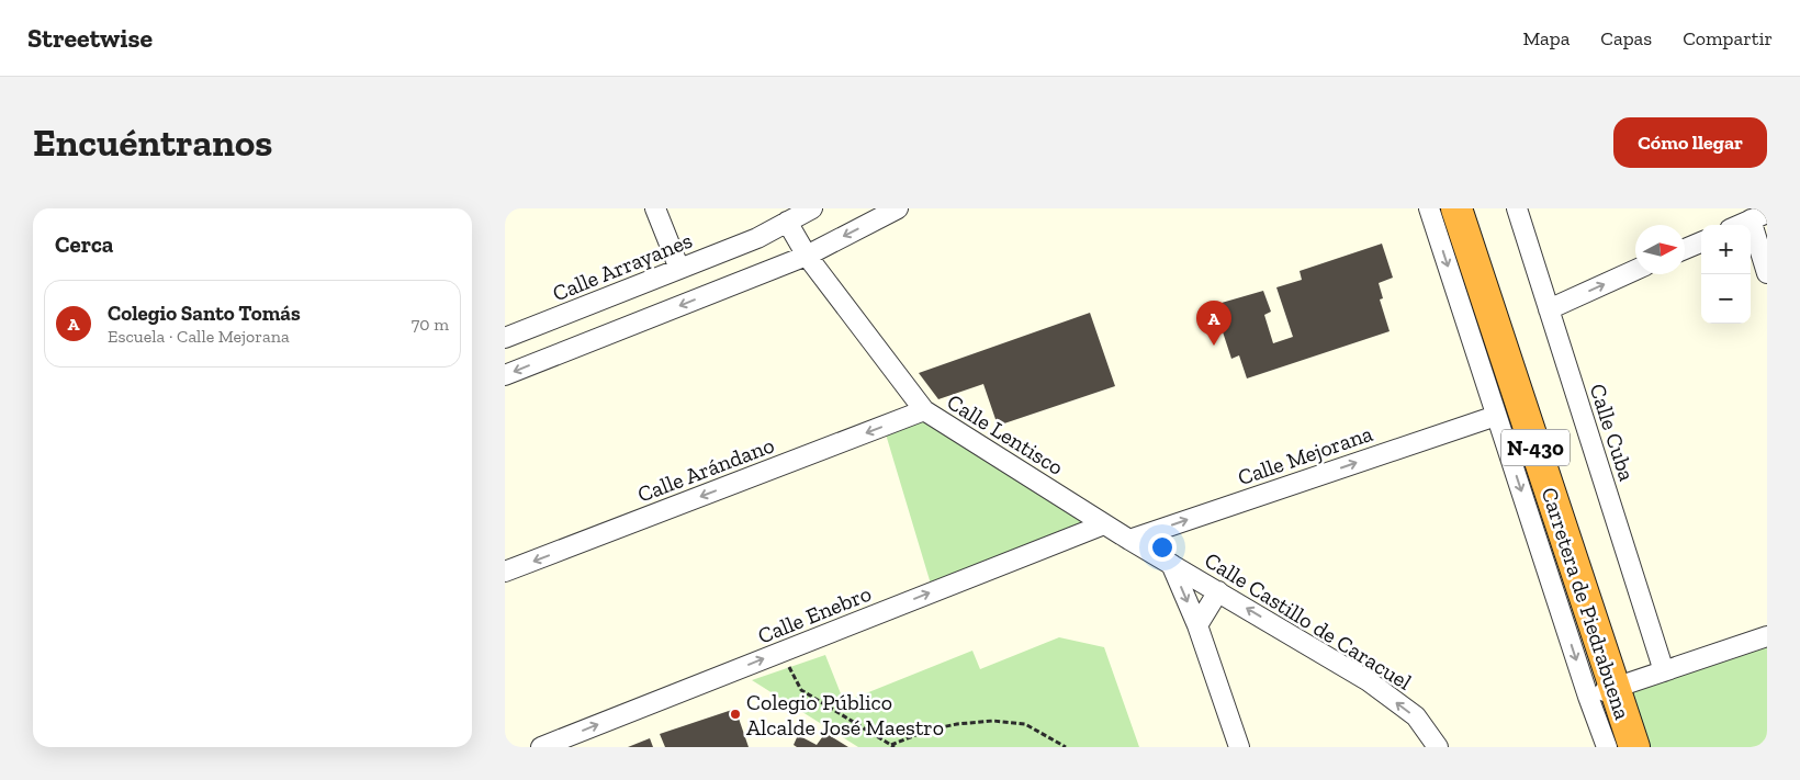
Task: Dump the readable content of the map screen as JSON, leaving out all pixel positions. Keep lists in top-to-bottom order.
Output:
{
  "streets": {
    "highway": ["N-430", "Carretera de Piedrabuena"],
    "street": [
      "Calle Arrayanes",
      "Calle Cuba",
      "Calle Lentisco",
      "Calle Mejorana",
      "Calle Arándano",
      "Calle Enebro",
      "Calle Castillo de Caracuel"
    ]
  },
  "crossings": [
    ["Calle Arrayanes", "Calle Lentisco"],
    ["Calle Lentisco", "Calle Mejorana"],
    ["Calle Lentisco", "Calle Arándano"],
    ["Calle Lentisco", "Calle Enebro"],
    ["Calle Lentisco", "Calle Castillo de Caracuel"]
  ],
  "one_way": [
    "Calle Mejorana",
    "Calle Arándano",
    "Calle Enebro",
    "Calle Castillo de Caracuel"
  ],
  "places": ["Colegio Público Alcalde José Maestro"],
  "north": "right",
  "page": {
    "header": "Streetwise",
    "nav": ["Mapa", "Capas", "Compartir"],
    "buttons": "Cómo llegar",
    "title": "Encuéntranos",
    "heading": "Cerca",
    "map_buttons": ["+", "−"],
    "list": [
      {
        "mark": "A",
        "name": "Colegio Santo Tomás",
        "note": "Escuela · Calle Mejorana",
        "value": "70 m"
      }
    ],
    "pins": "A"
  }
}
